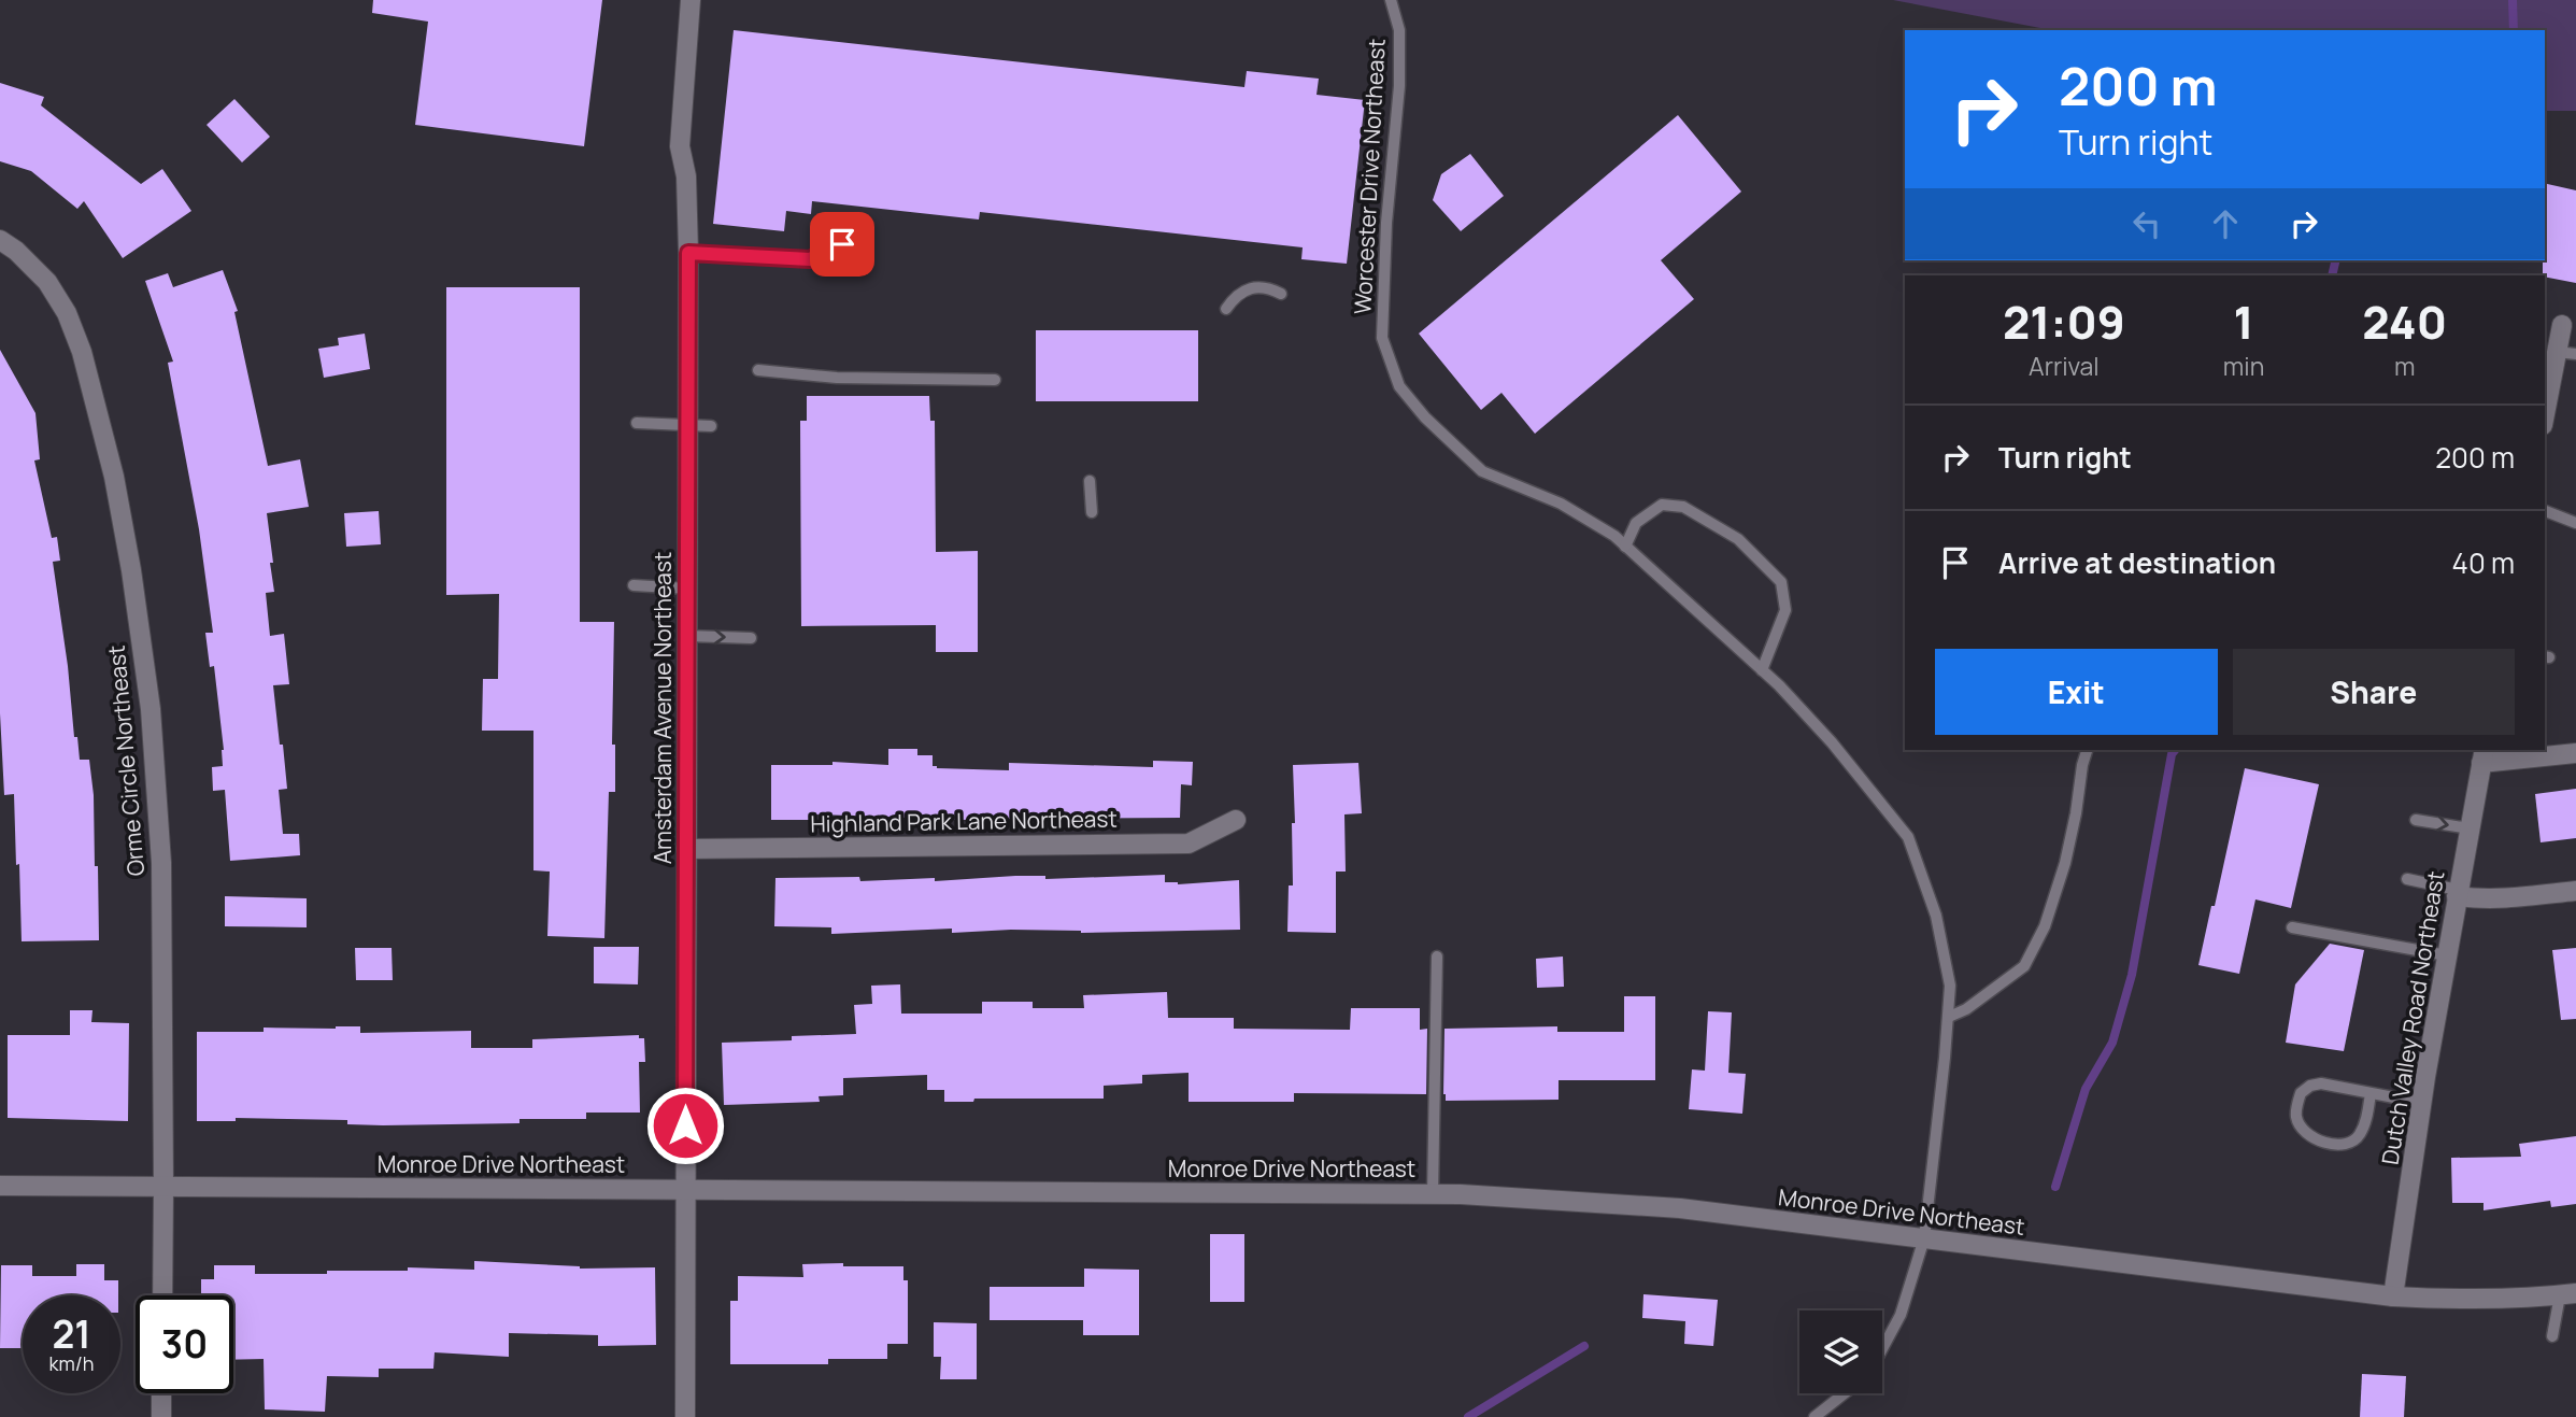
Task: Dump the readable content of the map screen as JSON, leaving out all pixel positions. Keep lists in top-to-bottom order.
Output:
{
  "streets": {
    "street": [
      "Amsterdam Avenue Northeast",
      "Orme Circle Northeast",
      "Highland Park Lane Northeast",
      "Dutch Valley Road Northeast",
      "Monroe Drive Northeast"
    ],
    "lane": ["Worcester Drive Northeast"]
  },
  "crossings": [
    ["Worcester Drive Northeast", "Monroe Drive Northeast"],
    ["Amsterdam Avenue Northeast", "Highland Park Lane Northeast"],
    ["Amsterdam Avenue Northeast", "Monroe Drive Northeast"],
    ["Orme Circle Northeast", "Monroe Drive Northeast"],
    ["Dutch Valley Road Northeast", "Monroe Drive Northeast"]
  ],
  "page": {
    "turn": ["200 m", "Turn right"],
    "eta": [
      "21:09",
      "Arrival",
      "1",
      "min",
      "240",
      "m"
    ],
    "list": [
      {
        "name": "Turn right",
        "value": "200 m"
      },
      {
        "name": "Arrive at destination",
        "value": "40 m"
      }
    ],
    "buttons": ["Exit", "Share"],
    "speed": "21 km/h",
    "limit": "30"
  }
}
